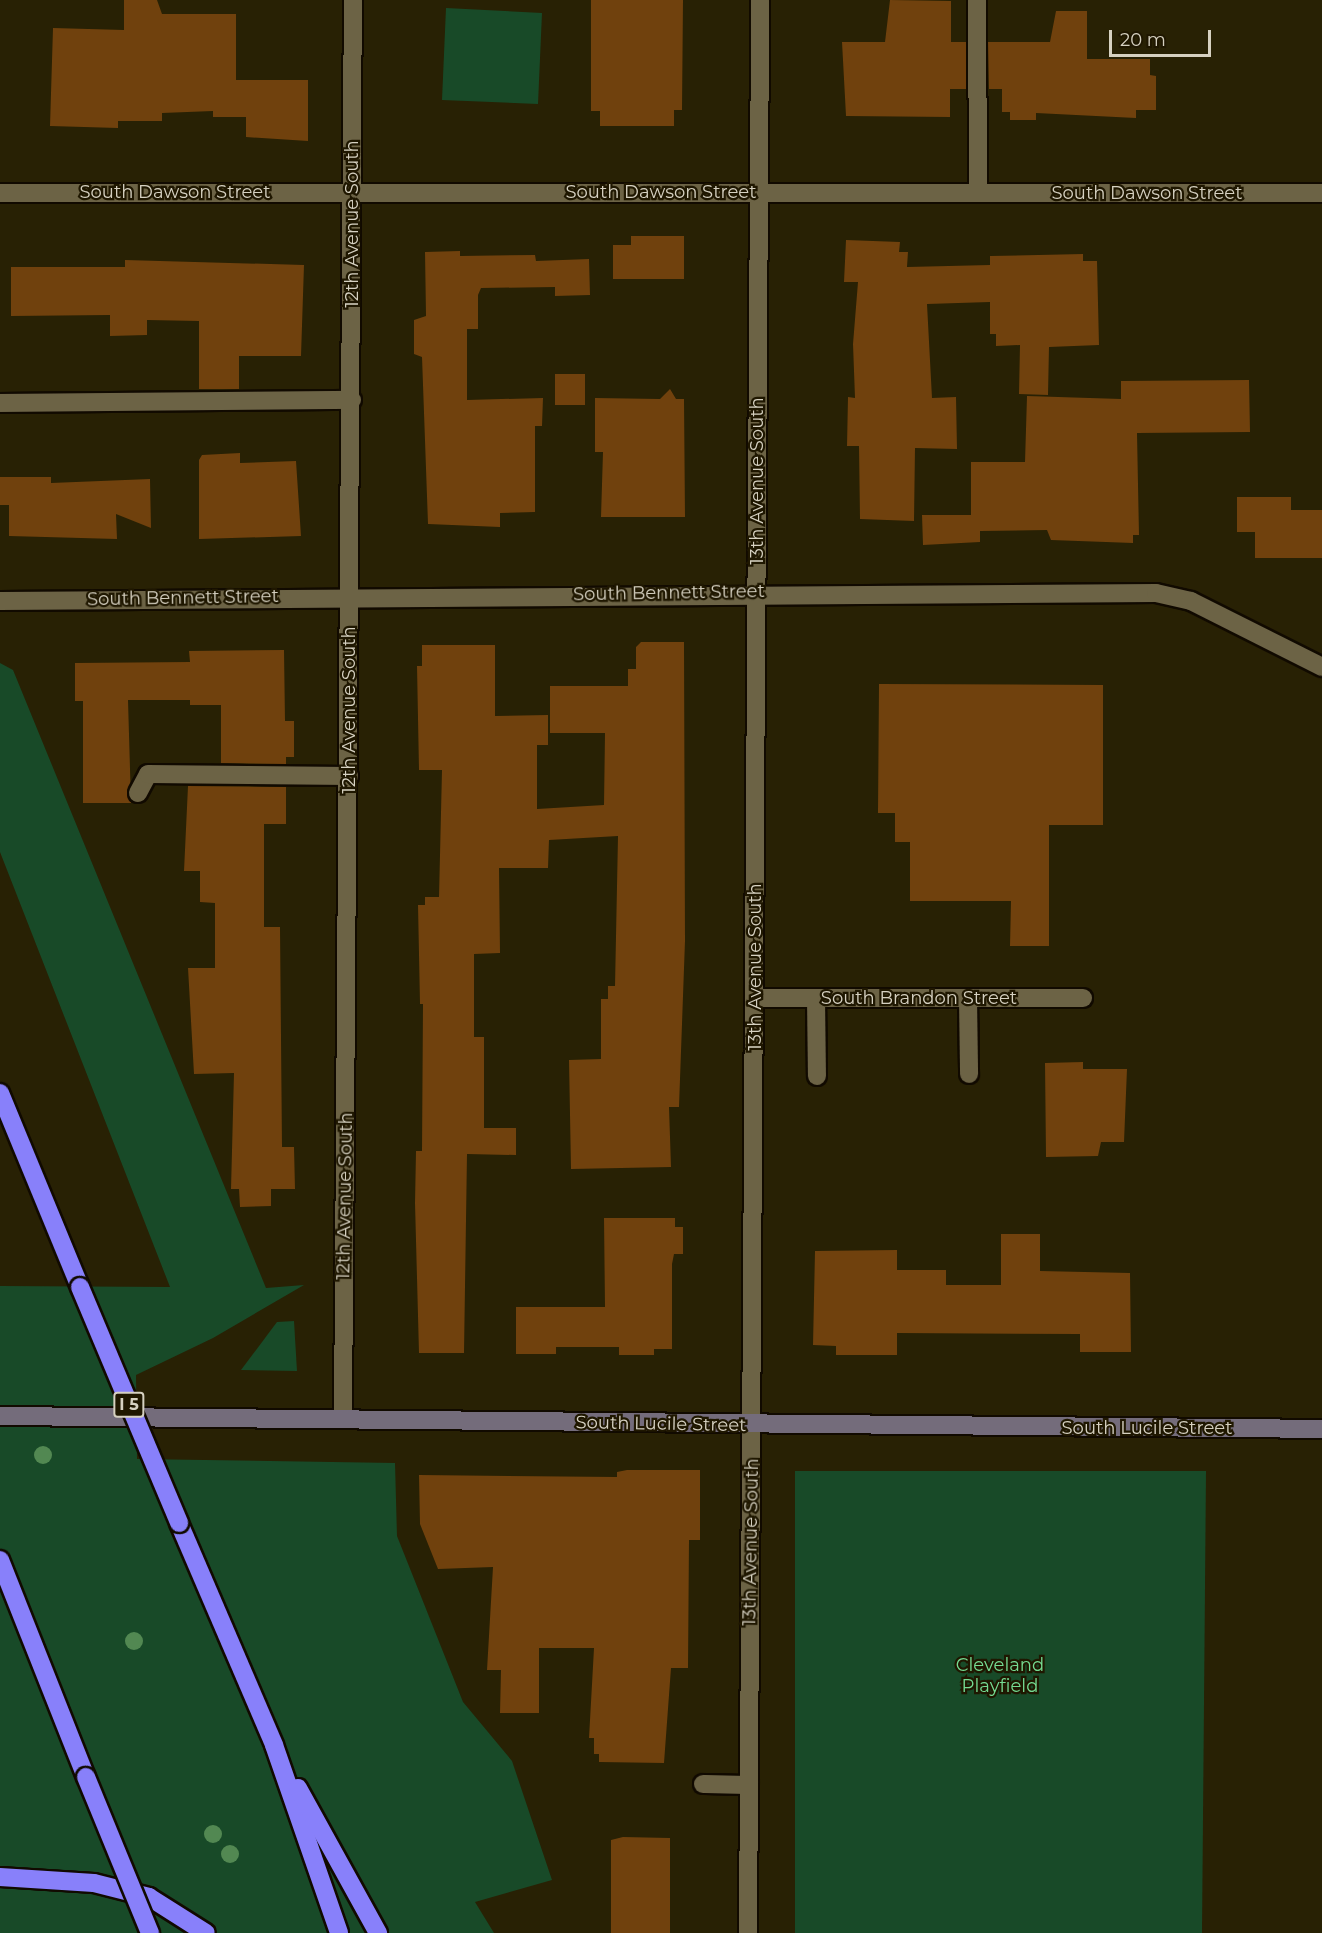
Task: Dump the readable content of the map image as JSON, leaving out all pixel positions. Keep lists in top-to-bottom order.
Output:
{
  "streets": {
    "highway": ["I 5"],
    "street": [
      "South Dawson Street",
      "12th Avenue South",
      "13th Avenue South",
      "South Bennett Street",
      "South Brandon Street",
      "South Lucile Street"
    ]
  },
  "crossings": [
    ["South Dawson Street", "12th Avenue South"],
    ["South Dawson Street", "13th Avenue South"],
    ["12th Avenue South", "South Bennett Street"],
    ["12th Avenue South", "South Lucile Street"],
    ["13th Avenue South", "South Bennett Street"],
    ["13th Avenue South", "South Brandon Street"],
    ["13th Avenue South", "South Lucile Street"]
  ],
  "parks": ["Cleveland Playfield"],
  "scale_bar": "20 m"
}
